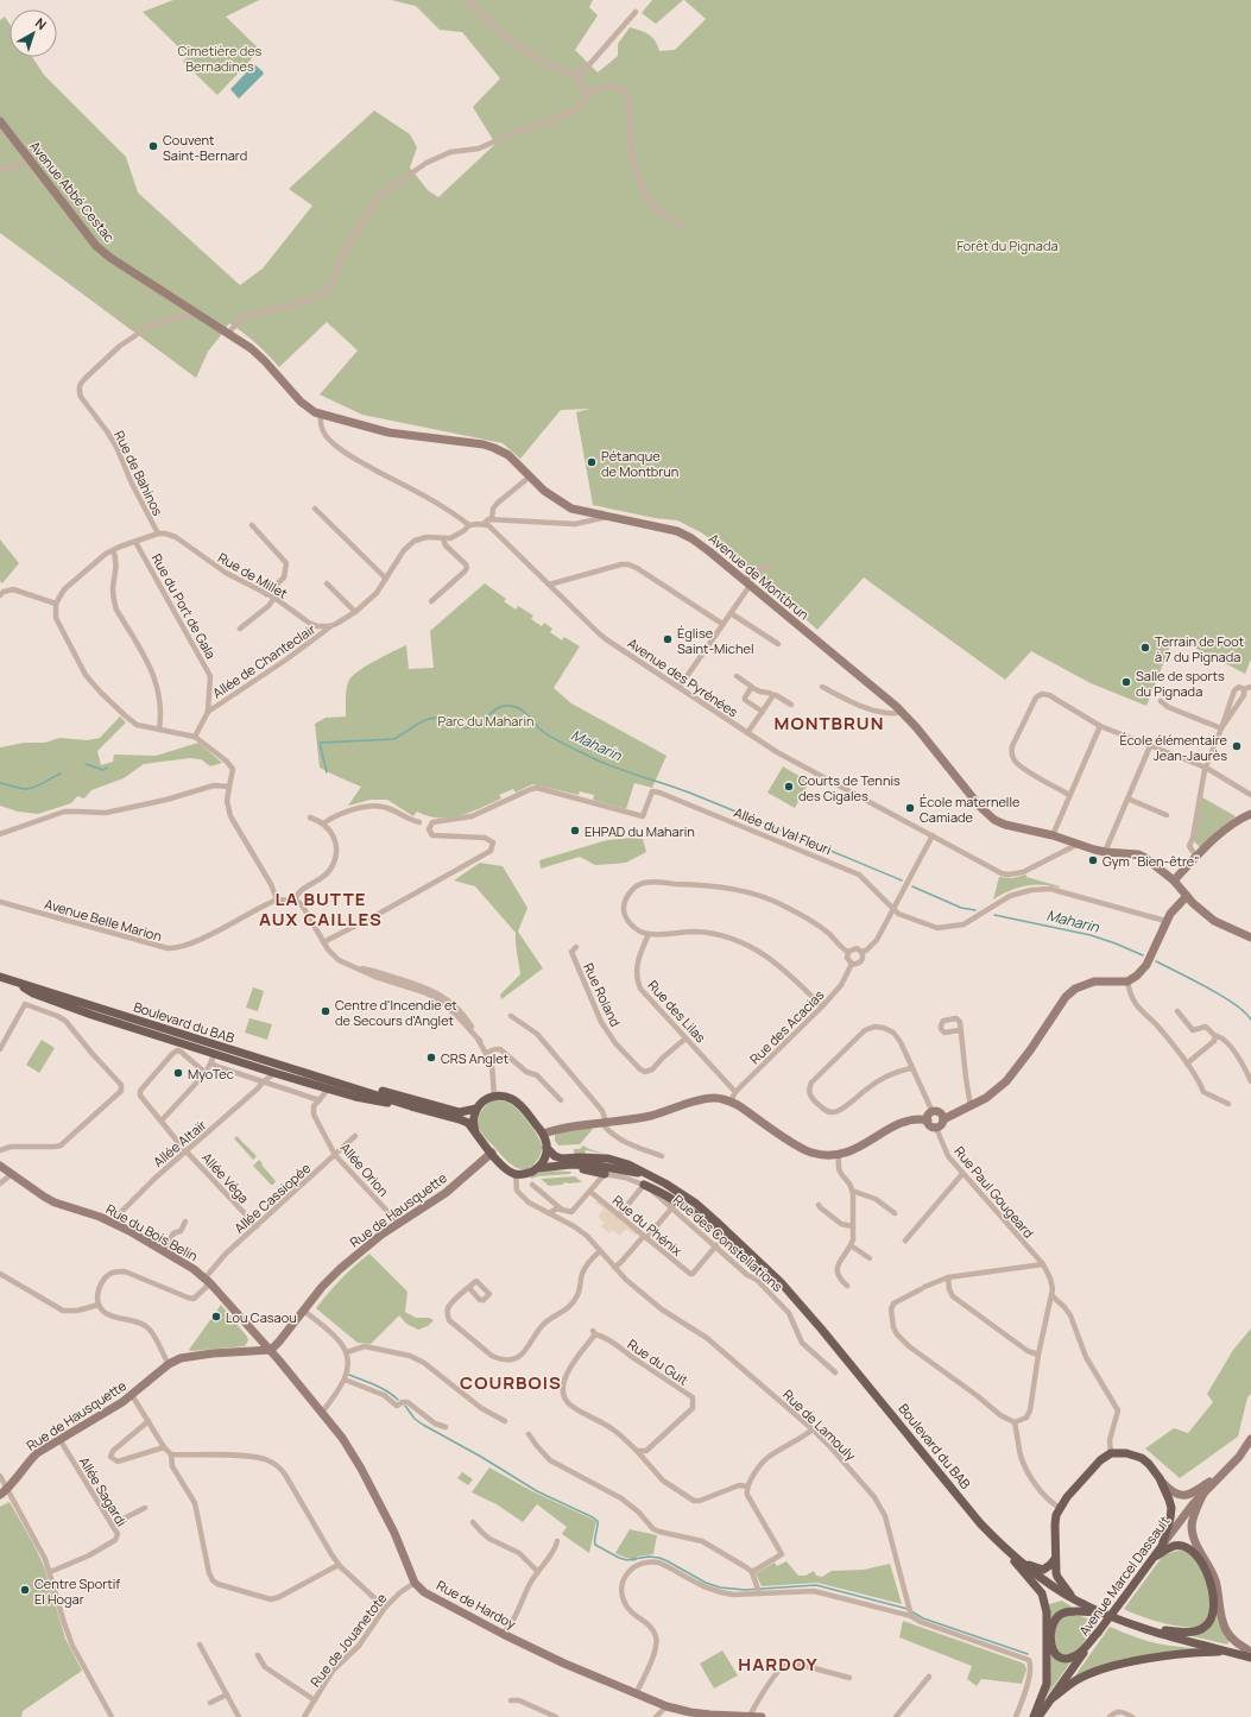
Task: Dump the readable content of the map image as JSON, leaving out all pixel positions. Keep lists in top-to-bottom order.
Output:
{
  "streets": {
    "main road": ["Boulevard du BAB", "Avenue Marcel Dassault"],
    "street": [
      "Avenue Abbé Cestac",
      "Rue de Bahinos",
      "Rue de Millet",
      "Avenue de Montbrun",
      "Rue du Port de Gala",
      "Allée de Chanteclair",
      "Avenue des Pyrénées",
      "Allée du Val Fleuri",
      "Avenue Belle Marion",
      "Rue Roland",
      "Rue des Lilas",
      "Rue des Acacias",
      "Allée Altaïr",
      "Allée Orion",
      "Allée Véga",
      "Rue Paul Gougeard",
      "Allée Cassiopée",
      "Rue de Hausquette",
      "Rue du Phénix",
      "Rue du Bois Belin",
      "Rue des Constellations",
      "Rue du Guit",
      "Rue de Lamouly",
      "Allée Sagardi",
      "Rue de Hardoy",
      "Rue de Jouanetote"
    ]
  },
  "crossings": [
    ["Avenue Abbé Cestac", "Rue de Bahinos"],
    ["Avenue Abbé Cestac", "Avenue de Montbrun"],
    ["Rue de Bahinos", "Rue de Millet"],
    ["Rue de Bahinos", "Rue du Port de Gala"],
    ["Rue de Millet", "Allée de Chanteclair"],
    ["Avenue de Montbrun", "Avenue des Pyrénées"],
    ["Rue du Port de Gala", "Allée de Chanteclair"],
    ["Rue Roland", "Rue des Lilas"],
    ["Rue des Lilas", "Rue des Acacias"],
    ["Boulevard du BAB", "Rue de Hausquette"],
    ["Boulevard du BAB", "Rue de Lamouly"],
    ["Allée Altaïr", "Allée Véga"],
    ["Allée Altaïr", "Rue du Bois Belin"],
    ["Allée Orion", "Allée Cassiopée"],
    ["Allée Orion", "Rue de Hausquette"],
    ["Allée Véga", "Allée Cassiopée"],
    ["Allée Cassiopée", "Rue du Bois Belin"],
    ["Rue de Hausquette", "Rue du Bois Belin"],
    ["Rue de Hausquette", "Rue de Lamouly"],
    ["Rue de Hausquette", "Allée Sagardi"],
    ["Rue de Hausquette", "Rue de Hardoy"],
    ["Rue du Phénix", "Rue des Constellations"],
    ["Rue du Bois Belin", "Rue de Hardoy"],
    ["Rue de Hardoy", "Rue de Jouanetote"]
  ],
  "districts": [
    "MONTBRUN",
    "LA BUTTE AUX CAILLES",
    "COURBOIS",
    "HARDOY"
  ],
  "water": ["Maharin"],
  "parks": ["Cimetière des Bernadines", "Forêt du Pignada", "Parc du Maharin"],
  "places": [
    "Couvent Saint-Bernard",
    "Pétanque de Montbrun",
    "Église Saint-Michel",
    "Terrain de Foot à 7 du Pignada",
    "Salle de sports du Pignada",
    "École élémentaire Jean-Jaurès",
    "Courts de Tennis des Cigales",
    "École maternelle Camiade",
    "EHPAD du Maharin",
    "Gym \"Bien-être\"",
    "Centre d'Incendie et de Secours d'Anglet",
    "CRS Anglet",
    "MyoTec",
    "Lou Casaou",
    "Centre Sportif El Hogar"
  ],
  "north": "top right"
}
